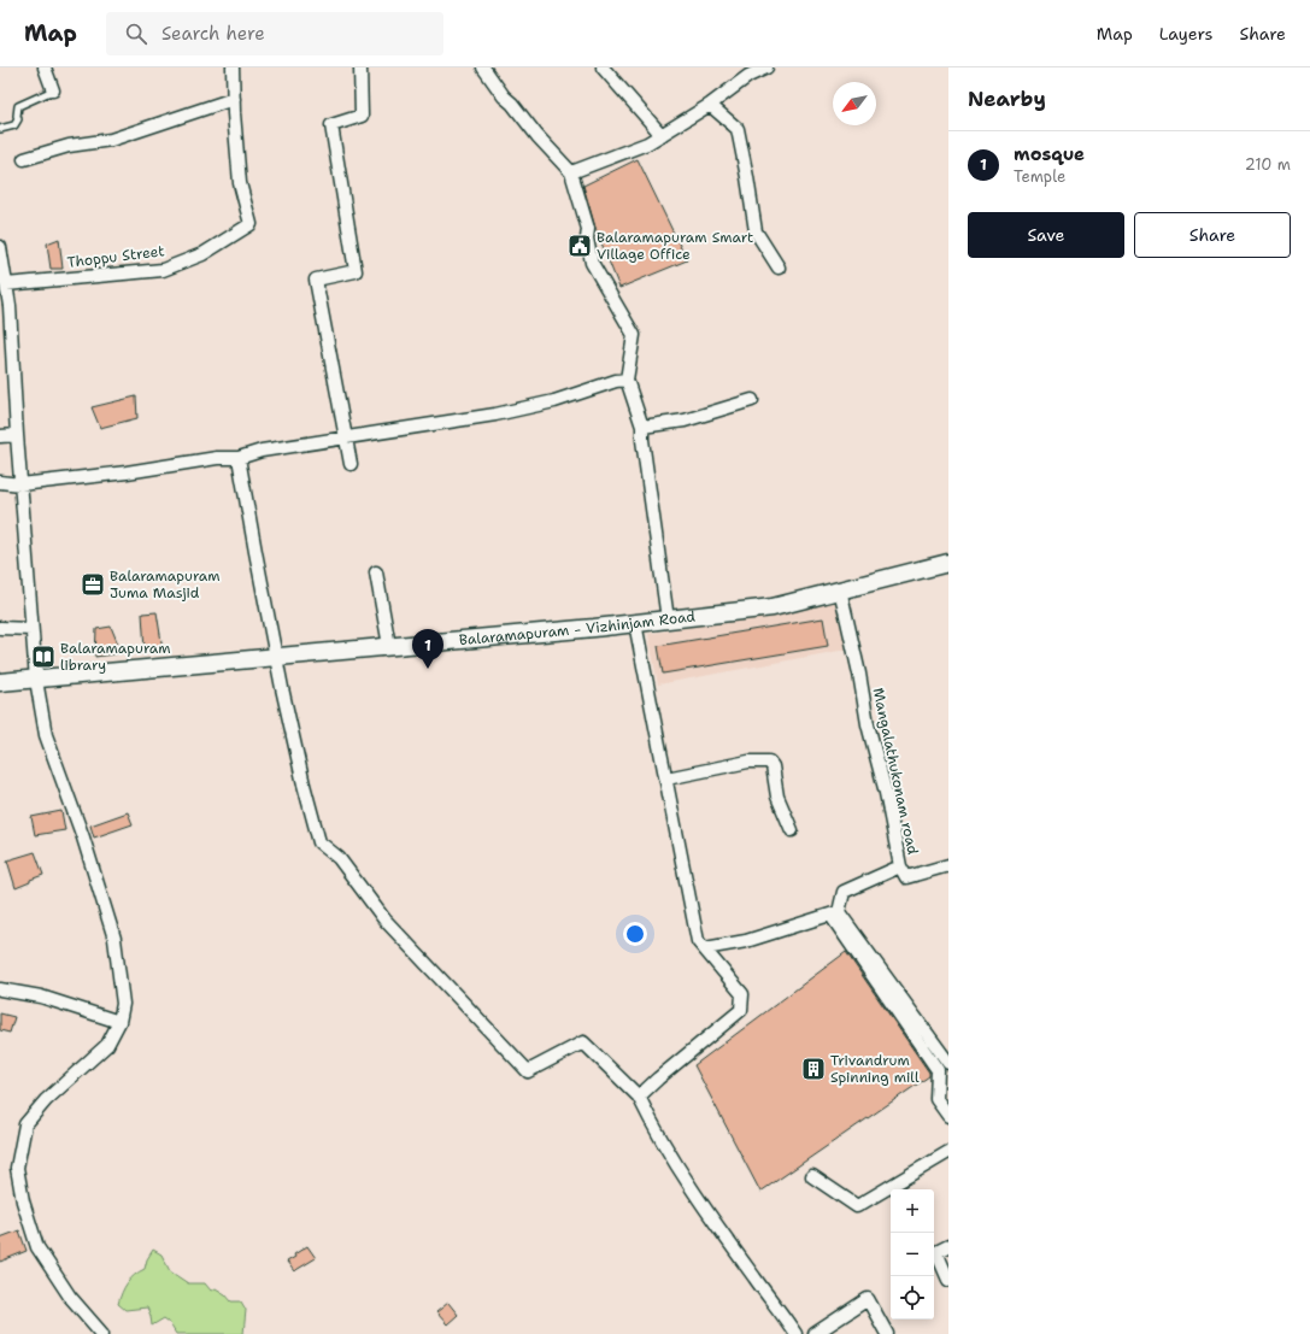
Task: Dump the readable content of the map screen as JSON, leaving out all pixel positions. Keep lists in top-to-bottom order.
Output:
{
  "streets": {
    "main road": ["Balaramapuram - Vizhinjam Road"],
    "street": ["Thoppu Street", "Mangalathukonam road"]
  },
  "crossings": [
    ["Balaramapuram - Vizhinjam Road", "Mangalathukonam road"]
  ],
  "places": {
    "public building": ["Balaramapuram Smart Village Office"],
    "office": ["Balaramapuram Juma Masjid"],
    "library": ["Balaramapuram library"],
    "building": ["Trivandrum Spinning mill"]
  },
  "north": "bottom left",
  "page": {
    "header": "Map",
    "search": "Search here",
    "nav": ["Map", "Layers", "Share"],
    "heading": "Nearby",
    "list": [
      {
        "mark": "1",
        "name": "mosque",
        "note": "Temple",
        "value": "210 m"
      }
    ],
    "buttons": ["Save", "Share"],
    "pins": "1",
    "map_buttons": ["+", "−"]
  }
}
